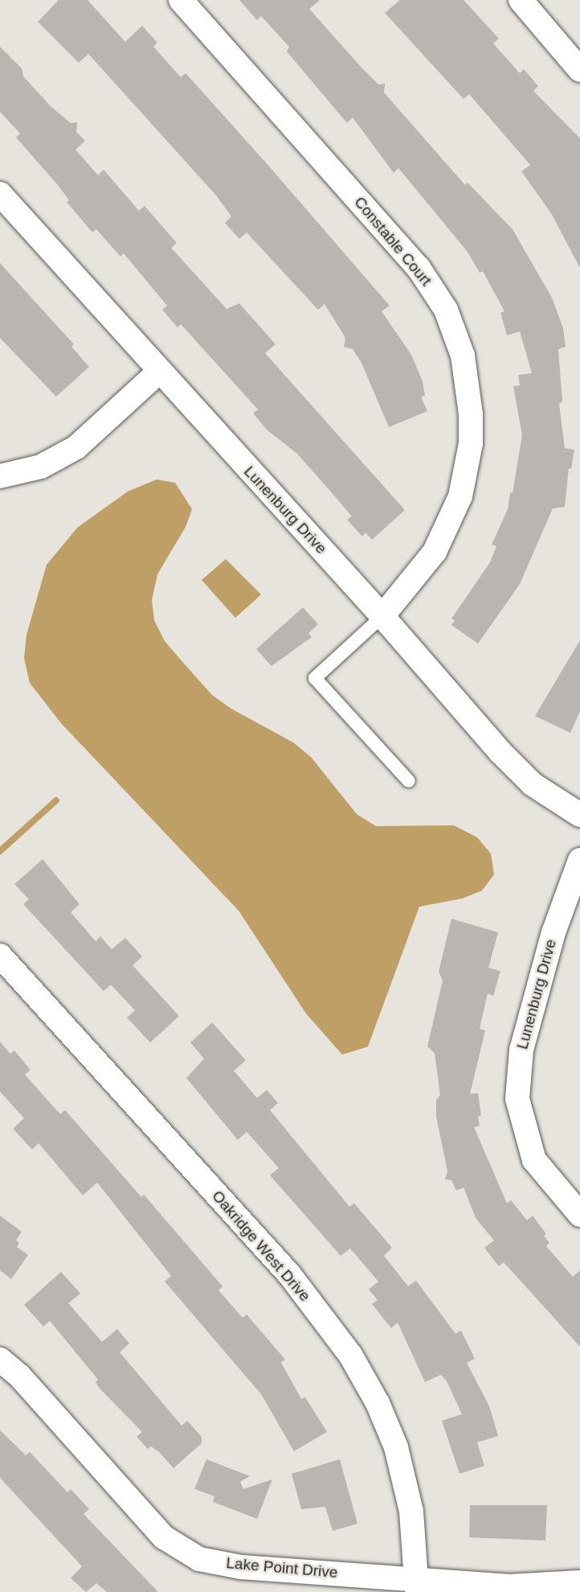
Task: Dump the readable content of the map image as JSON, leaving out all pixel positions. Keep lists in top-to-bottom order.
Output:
{
  "streets": {
    "street": [
      "Constable Court",
      "Lunenburg Drive",
      "Oakridge West Drive",
      "Lake Point Drive"
    ]
  },
  "crossings": [
    ["Constable Court", "Lunenburg Drive"],
    ["Oakridge West Drive", "Lake Point Drive"]
  ]
}
